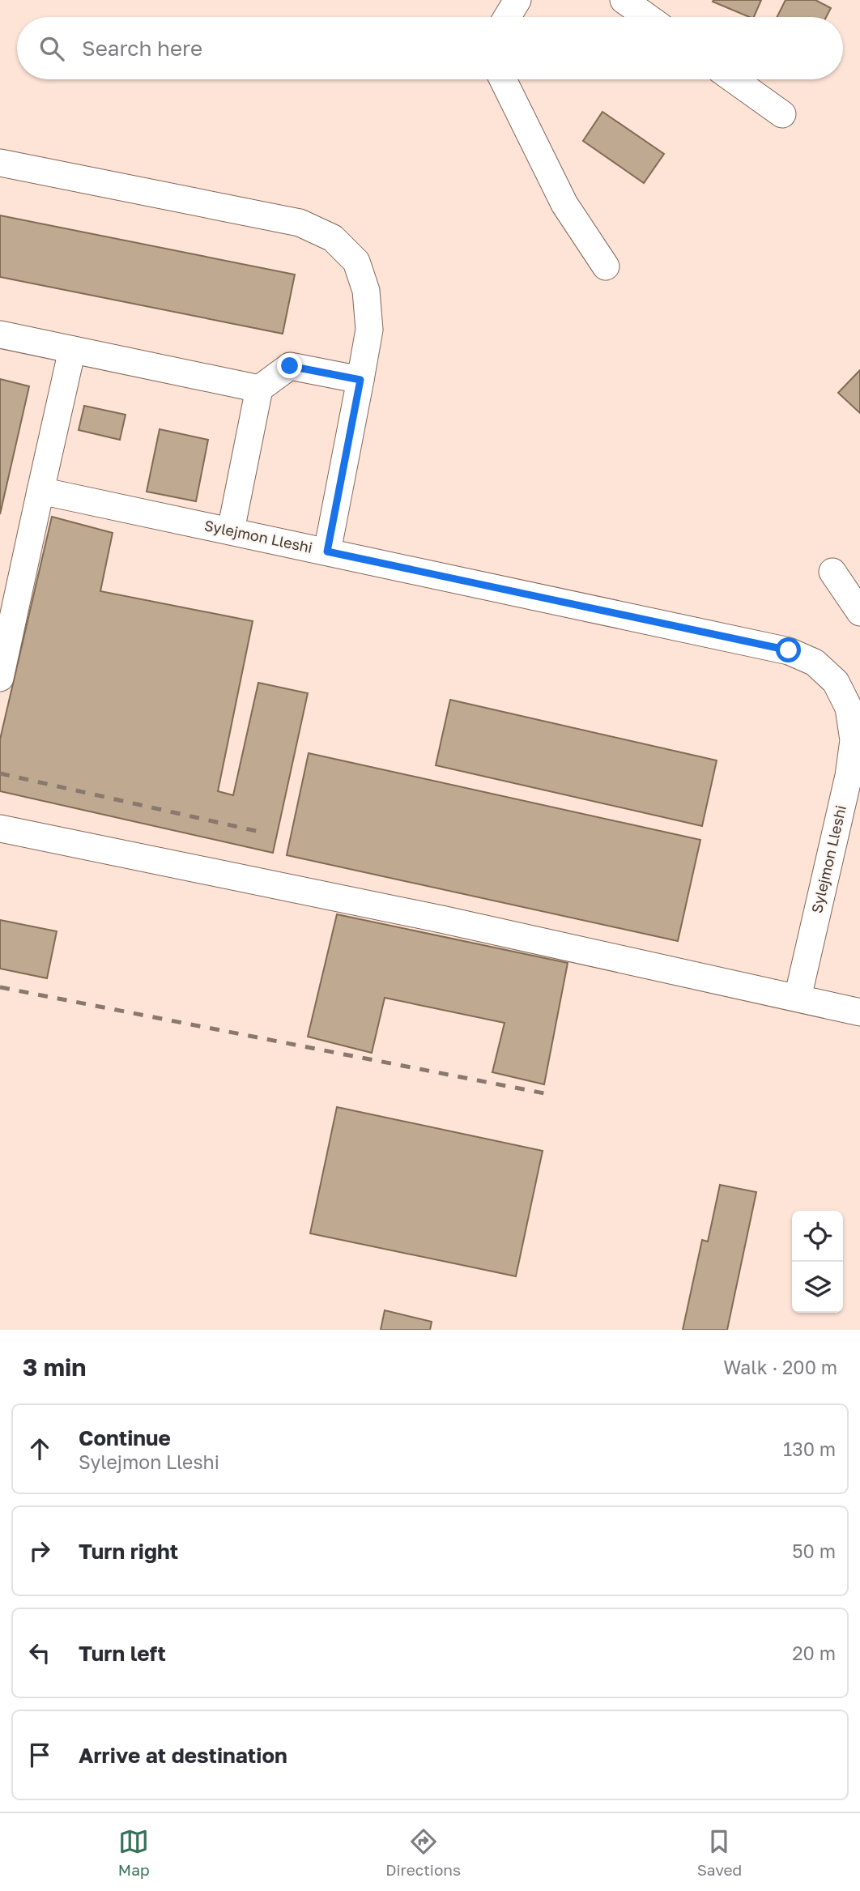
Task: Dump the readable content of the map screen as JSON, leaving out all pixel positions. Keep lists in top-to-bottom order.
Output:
{
  "streets": {
    "street": ["Sylejmon Lleshi"]
  },
  "page": {
    "search": "Search here",
    "heading": ["3 min", "Walk · 200 m"],
    "list": [
      ["Continue", "Sylejmon Lleshi", "130 m"],
      ["Turn right", "50 m"],
      ["Turn left", "20 m"],
      "Arrive at destination"
    ],
    "nav": ["Map", "Directions", "Saved"]
  }
}
